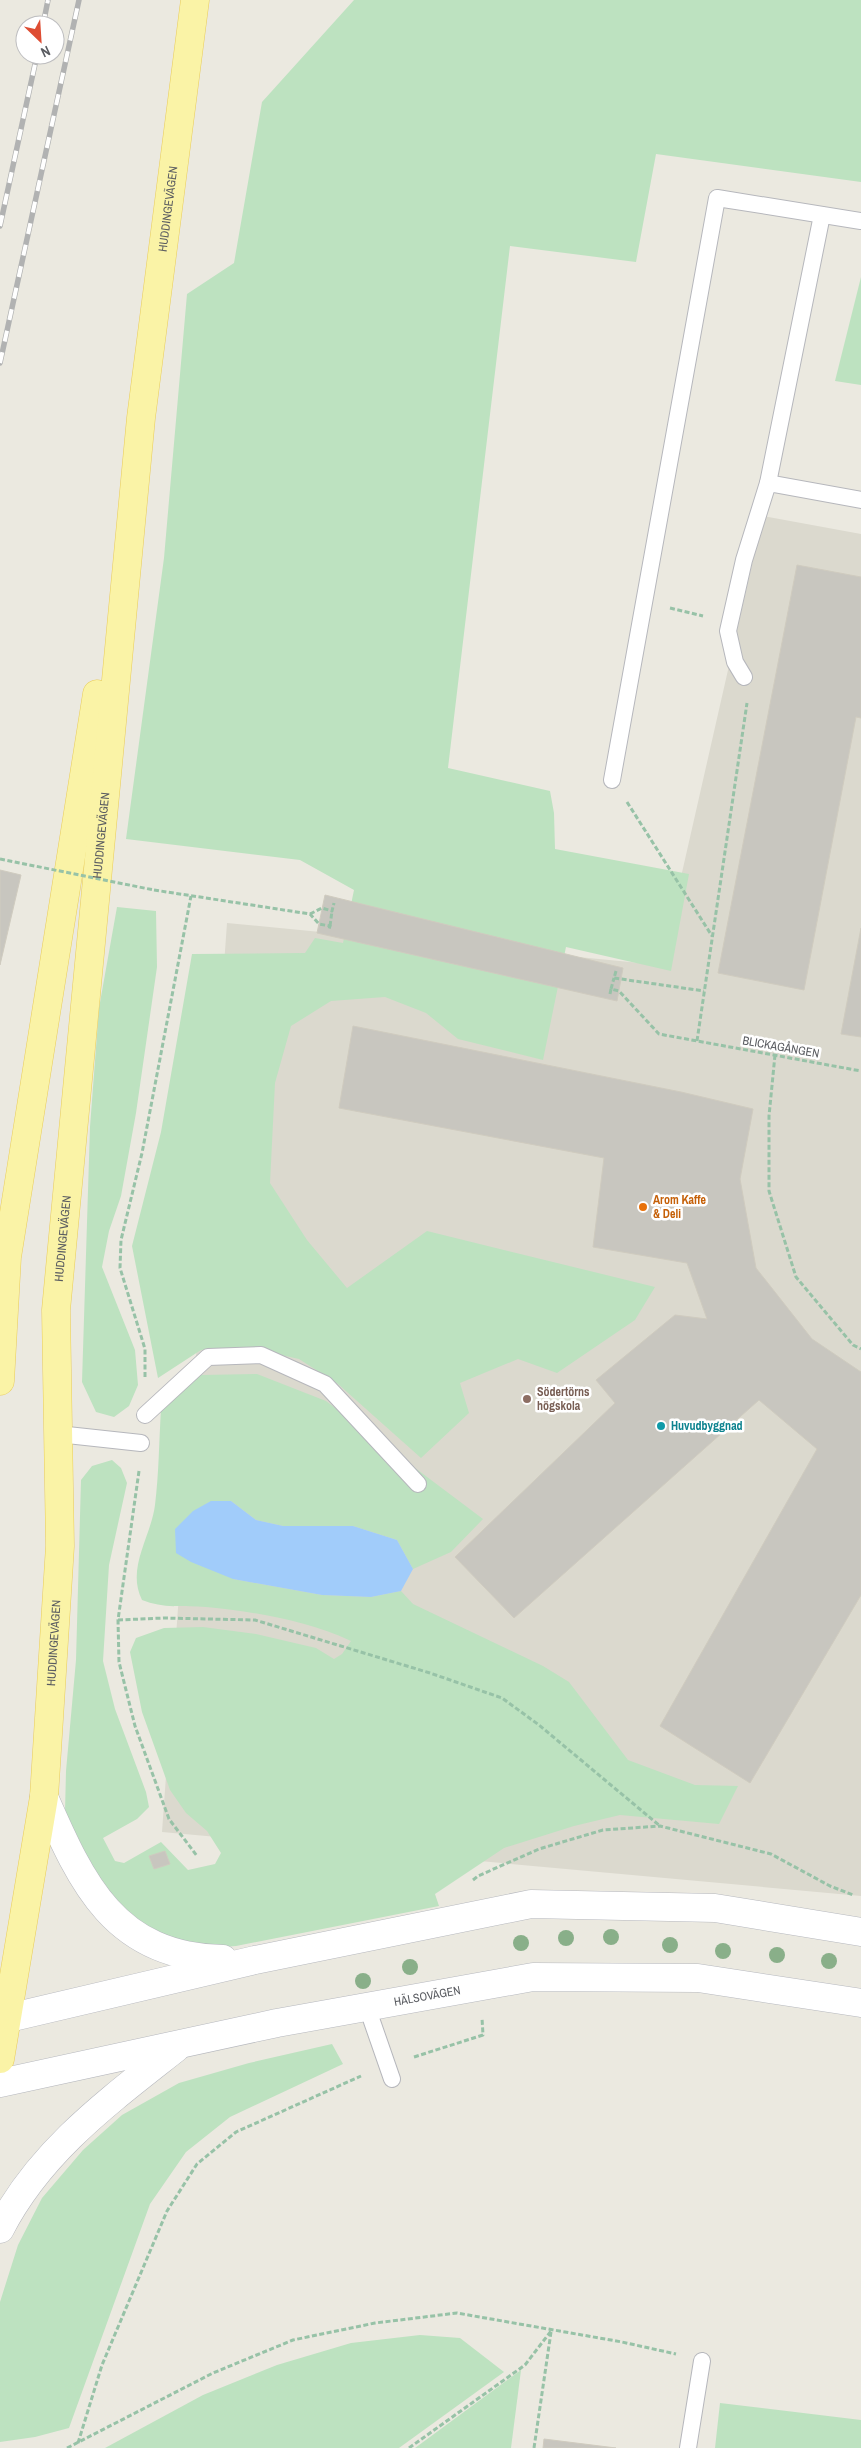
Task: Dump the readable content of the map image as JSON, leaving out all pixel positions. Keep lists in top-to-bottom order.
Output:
{
  "streets": {
    "main road": ["HUDDINGEVÄGEN"],
    "street": ["HÄLSOVÄGEN"],
    "path": ["BLICKAGÅNGEN"]
  },
  "places": ["Arom Kaffe & Deli", "Södertörns högskola", "Huvudbyggnad"],
  "north": "bottom right"
}
